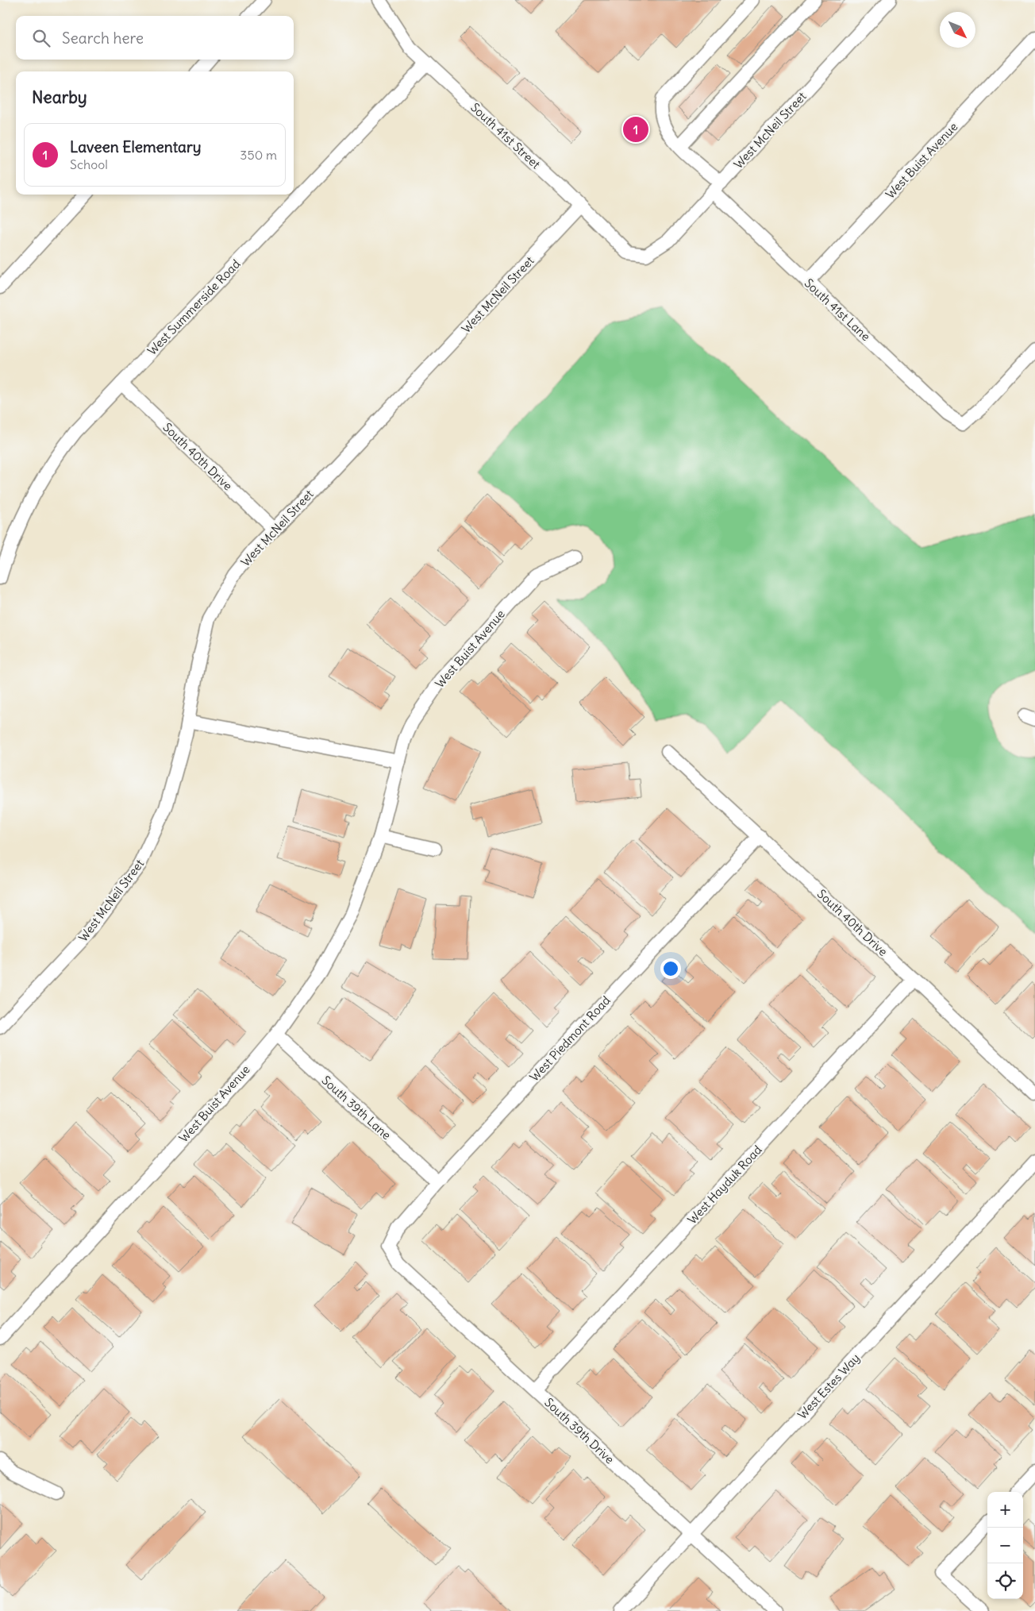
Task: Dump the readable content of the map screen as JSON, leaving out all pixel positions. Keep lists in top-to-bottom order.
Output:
{
  "streets": {
    "street": [
      "West McNeil Street",
      "South 41st Street",
      "West Buist Avenue",
      "West Summerside Road",
      "South 41st Lane",
      "South 40th Drive",
      "West Piedmont Road",
      "South 39th Lane",
      "West Hayduk Road",
      "West Estes Way",
      "South 39th Drive"
    ]
  },
  "crossings": [
    ["West McNeil Street", "South 41st Street"],
    ["West McNeil Street", "South 41st Lane"],
    ["West McNeil Street", "South 40th Drive"],
    ["South 41st Street", "West Summerside Road"],
    ["West Buist Avenue", "South 41st Lane"],
    ["West Buist Avenue", "South 39th Lane"],
    ["West Summerside Road", "South 40th Drive"],
    ["South 40th Drive", "West Piedmont Road"],
    ["South 40th Drive", "West Hayduk Road"],
    ["West Piedmont Road", "South 39th Lane"],
    ["West Piedmont Road", "South 39th Drive"],
    ["West Hayduk Road", "South 39th Drive"],
    ["West Estes Way", "South 39th Drive"]
  ],
  "north": "bottom right",
  "page": {
    "search": "Search here",
    "heading": "Nearby",
    "pins": "1",
    "list": [
      {
        "mark": "1",
        "name": "Laveen Elementary",
        "note": "School",
        "value": "350 m"
      }
    ],
    "map_buttons": ["+", "−"]
  }
}
